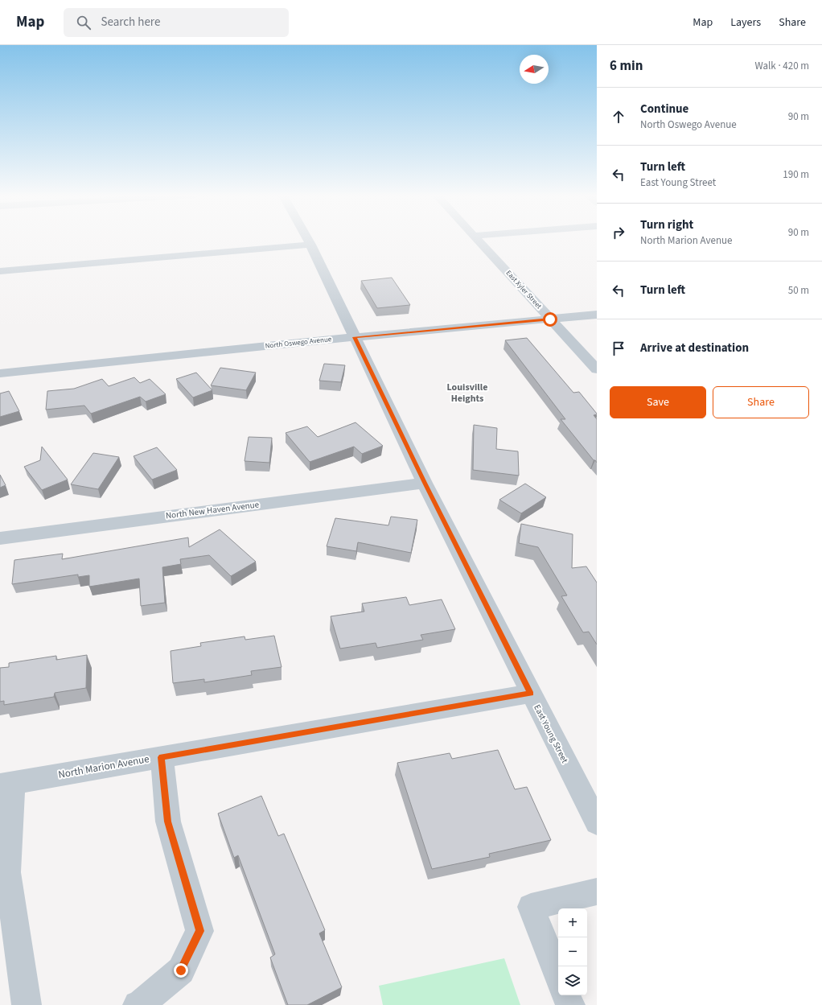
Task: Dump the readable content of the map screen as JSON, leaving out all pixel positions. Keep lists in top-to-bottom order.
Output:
{
  "streets": {
    "street": [
      "East Xyler Street",
      "North Oswego Avenue",
      "North New Haven Avenue",
      "East Young Street",
      "North Marion Avenue"
    ]
  },
  "crossings": [
    ["East Xyler Street", "North Oswego Avenue"],
    ["North Oswego Avenue", "East Young Street"],
    ["North New Haven Avenue", "East Young Street"],
    ["East Young Street", "North Marion Avenue"]
  ],
  "districts": ["Louisville Heights"],
  "north": "left",
  "page": {
    "header": "Map",
    "search": "Search here",
    "nav": ["Map", "Layers", "Share"],
    "heading": ["6 min", "Walk · 420 m"],
    "list": [
      ["Continue", "North Oswego Avenue", "90 m"],
      ["Turn left", "East Young Street", "190 m"],
      ["Turn right", "North Marion Avenue", "90 m"],
      ["Turn left", "50 m"],
      "Arrive at destination"
    ],
    "buttons": ["Save", "Share"],
    "map_buttons": ["+", "−"]
  }
}
